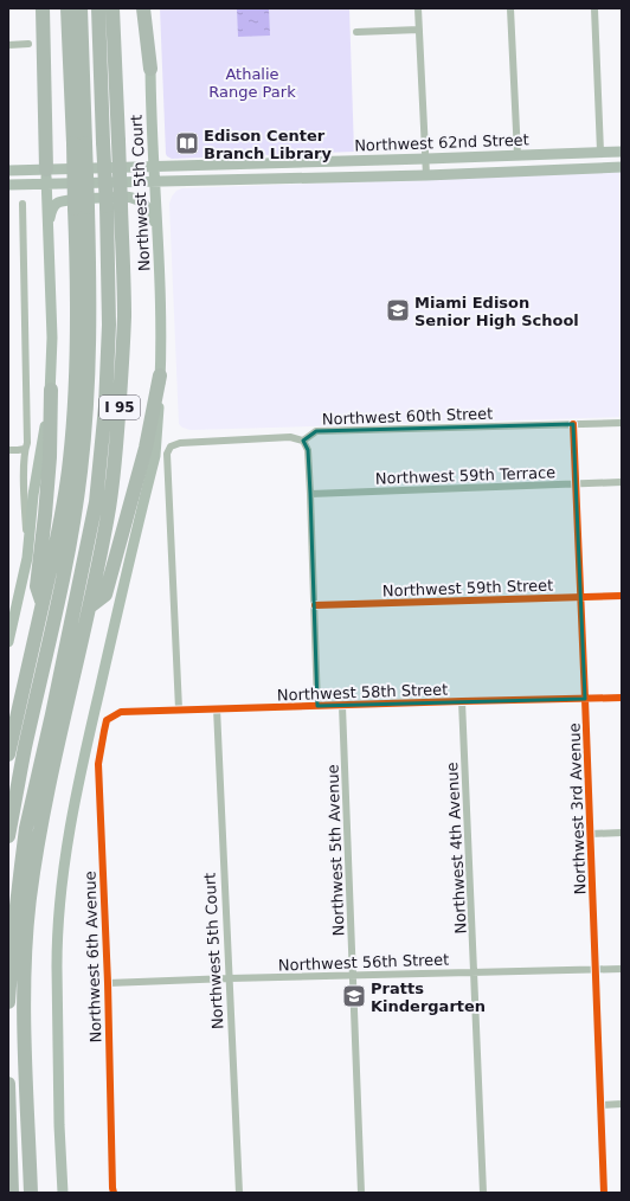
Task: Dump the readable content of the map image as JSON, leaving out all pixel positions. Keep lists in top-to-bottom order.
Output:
{
  "streets": {
    "highway": ["I 95"],
    "main road": ["Northwest 62nd Street", "Northwest 5th Court", "Northwest 6th Avenue"],
    "street": [
      "Northwest 60th Street",
      "Northwest 59th Terrace",
      "Northwest 59th Street",
      "Northwest 58th Street",
      "Northwest 3rd Avenue",
      "Northwest 4th Avenue",
      "Northwest 5th Avenue",
      "Northwest 56th Street"
    ]
  },
  "crossings": [
    ["Northwest 62nd Street", "Northwest 5th Court"],
    ["Northwest 5th Court", "Northwest 58th Street"],
    ["Northwest 5th Court", "Northwest 6th Avenue"],
    ["Northwest 5th Court", "Northwest 56th Street"],
    ["Northwest 60th Street", "Northwest 58th Street"],
    ["Northwest 60th Street", "Northwest 3rd Avenue"],
    ["Northwest 59th Terrace", "Northwest 3rd Avenue"],
    ["Northwest 59th Street", "Northwest 3rd Avenue"],
    ["Northwest 58th Street", "Northwest 3rd Avenue"],
    ["Northwest 58th Street", "Northwest 4th Avenue"],
    ["Northwest 58th Street", "Northwest 5th Avenue"],
    ["Northwest 58th Street", "Northwest 6th Avenue"],
    ["Northwest 3rd Avenue", "Northwest 56th Street"],
    ["Northwest 4th Avenue", "Northwest 56th Street"],
    ["Northwest 5th Avenue", "Northwest 56th Street"],
    ["Northwest 6th Avenue", "Northwest 56th Street"]
  ],
  "parks": ["Athalie Range Park"],
  "places": {
    "library": ["Edison Center Branch Library"],
    "school or university": ["Miami Edison Senior High School", "Pratts Kindergarten"]
  }
}
